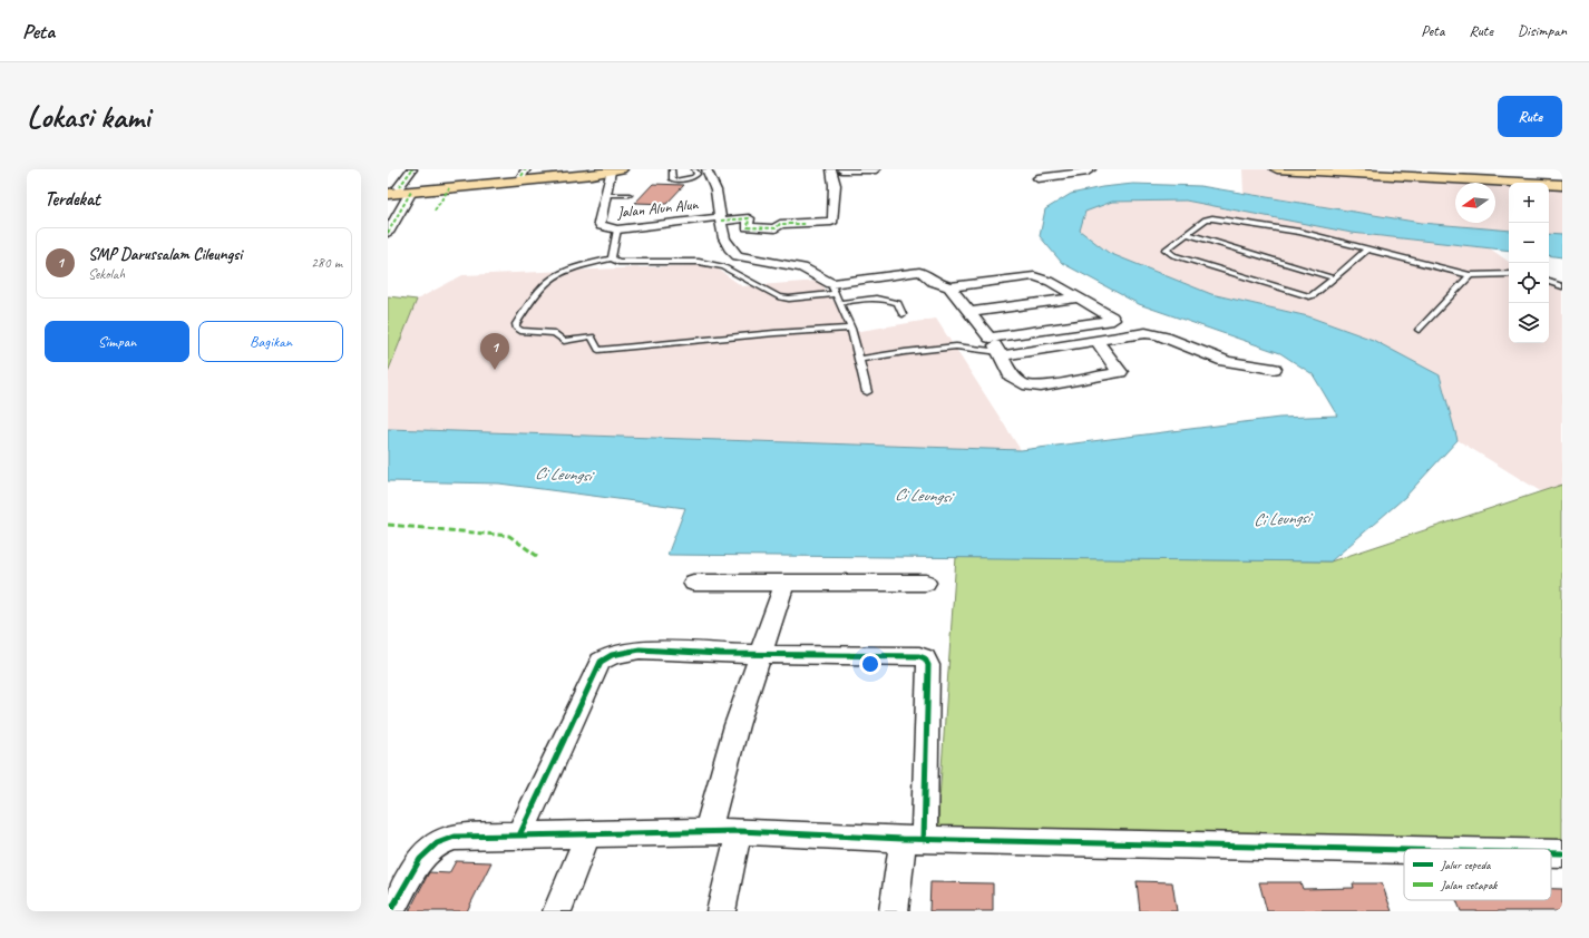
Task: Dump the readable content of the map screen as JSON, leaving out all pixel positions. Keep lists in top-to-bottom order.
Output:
{
  "streets": {
    "street": ["Jalan Alun Alun"]
  },
  "water": ["Ci Leungsi"],
  "legend": ["Jalur sepeda", "Jalan setapak"],
  "north": "left",
  "page": {
    "header": "Peta",
    "nav": ["Peta", "Rute", "Disimpan"],
    "buttons": [
      "Rute",
      ["Simpan", "Bagikan"]
    ],
    "title": "Lokasi kami",
    "heading": "Terdekat",
    "map_buttons": ["+", "−"],
    "list": [
      {
        "mark": "1",
        "name": "SMP Darussalam Cileungsi",
        "note": "Sekolah",
        "value": "280 m"
      }
    ],
    "pins": "1"
  }
}
